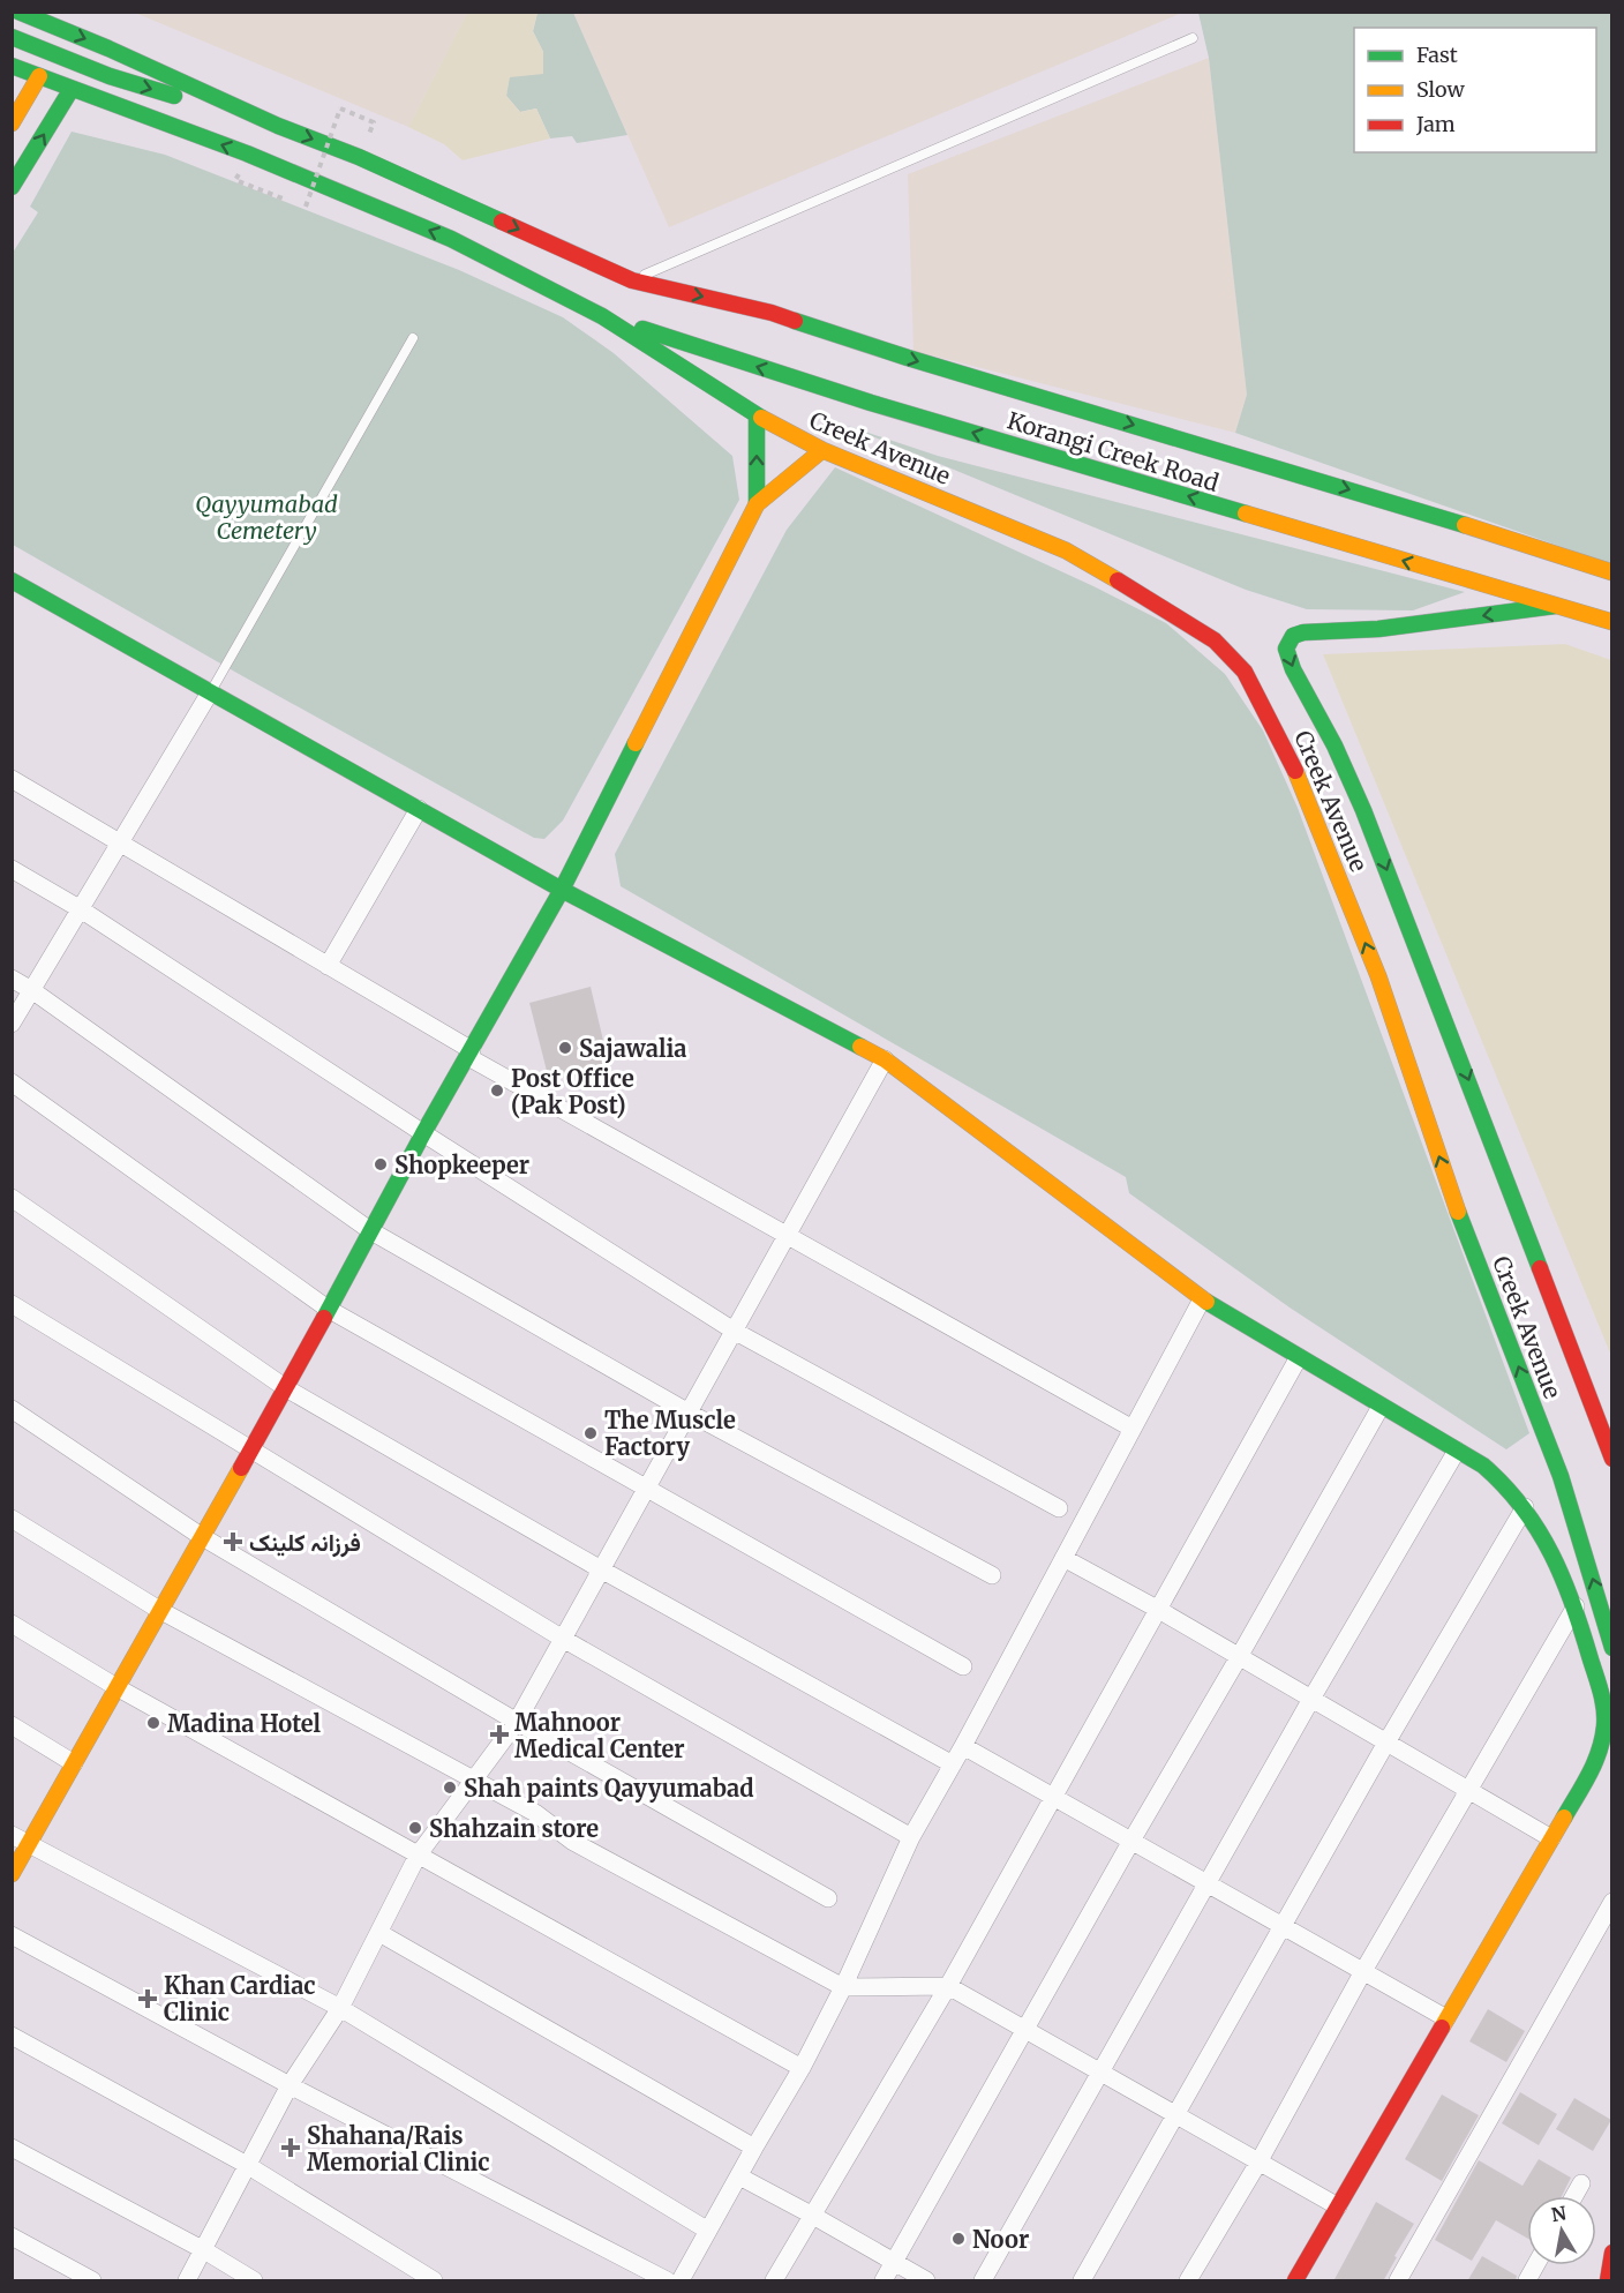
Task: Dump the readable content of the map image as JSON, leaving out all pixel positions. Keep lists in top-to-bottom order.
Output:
{
  "streets": {
    "main road": ["Creek Avenue", "Korangi Creek Road"]
  },
  "crossings": [
    ["Creek Avenue", "Korangi Creek Road"]
  ],
  "parks": ["Qayyumabad Cemetery"],
  "places": {
    "other": [
      "Sajawalia",
      "Post Office (Pak Post)",
      "Shopkeeper",
      "The Muscle Factory",
      "Madina Hotel",
      "Shah paints Qayyumabad",
      "Shahzain store",
      "Noor"
    ],
    "health": [
      "فرزانہ کلینک",
      "Mahnoor Medical Center",
      "Khan Cardiac Clinic",
      "Shahana/Rais Memorial Clinic"
    ]
  },
  "legend": ["Fast", "Slow", "Jam"],
  "north": "top"
}
